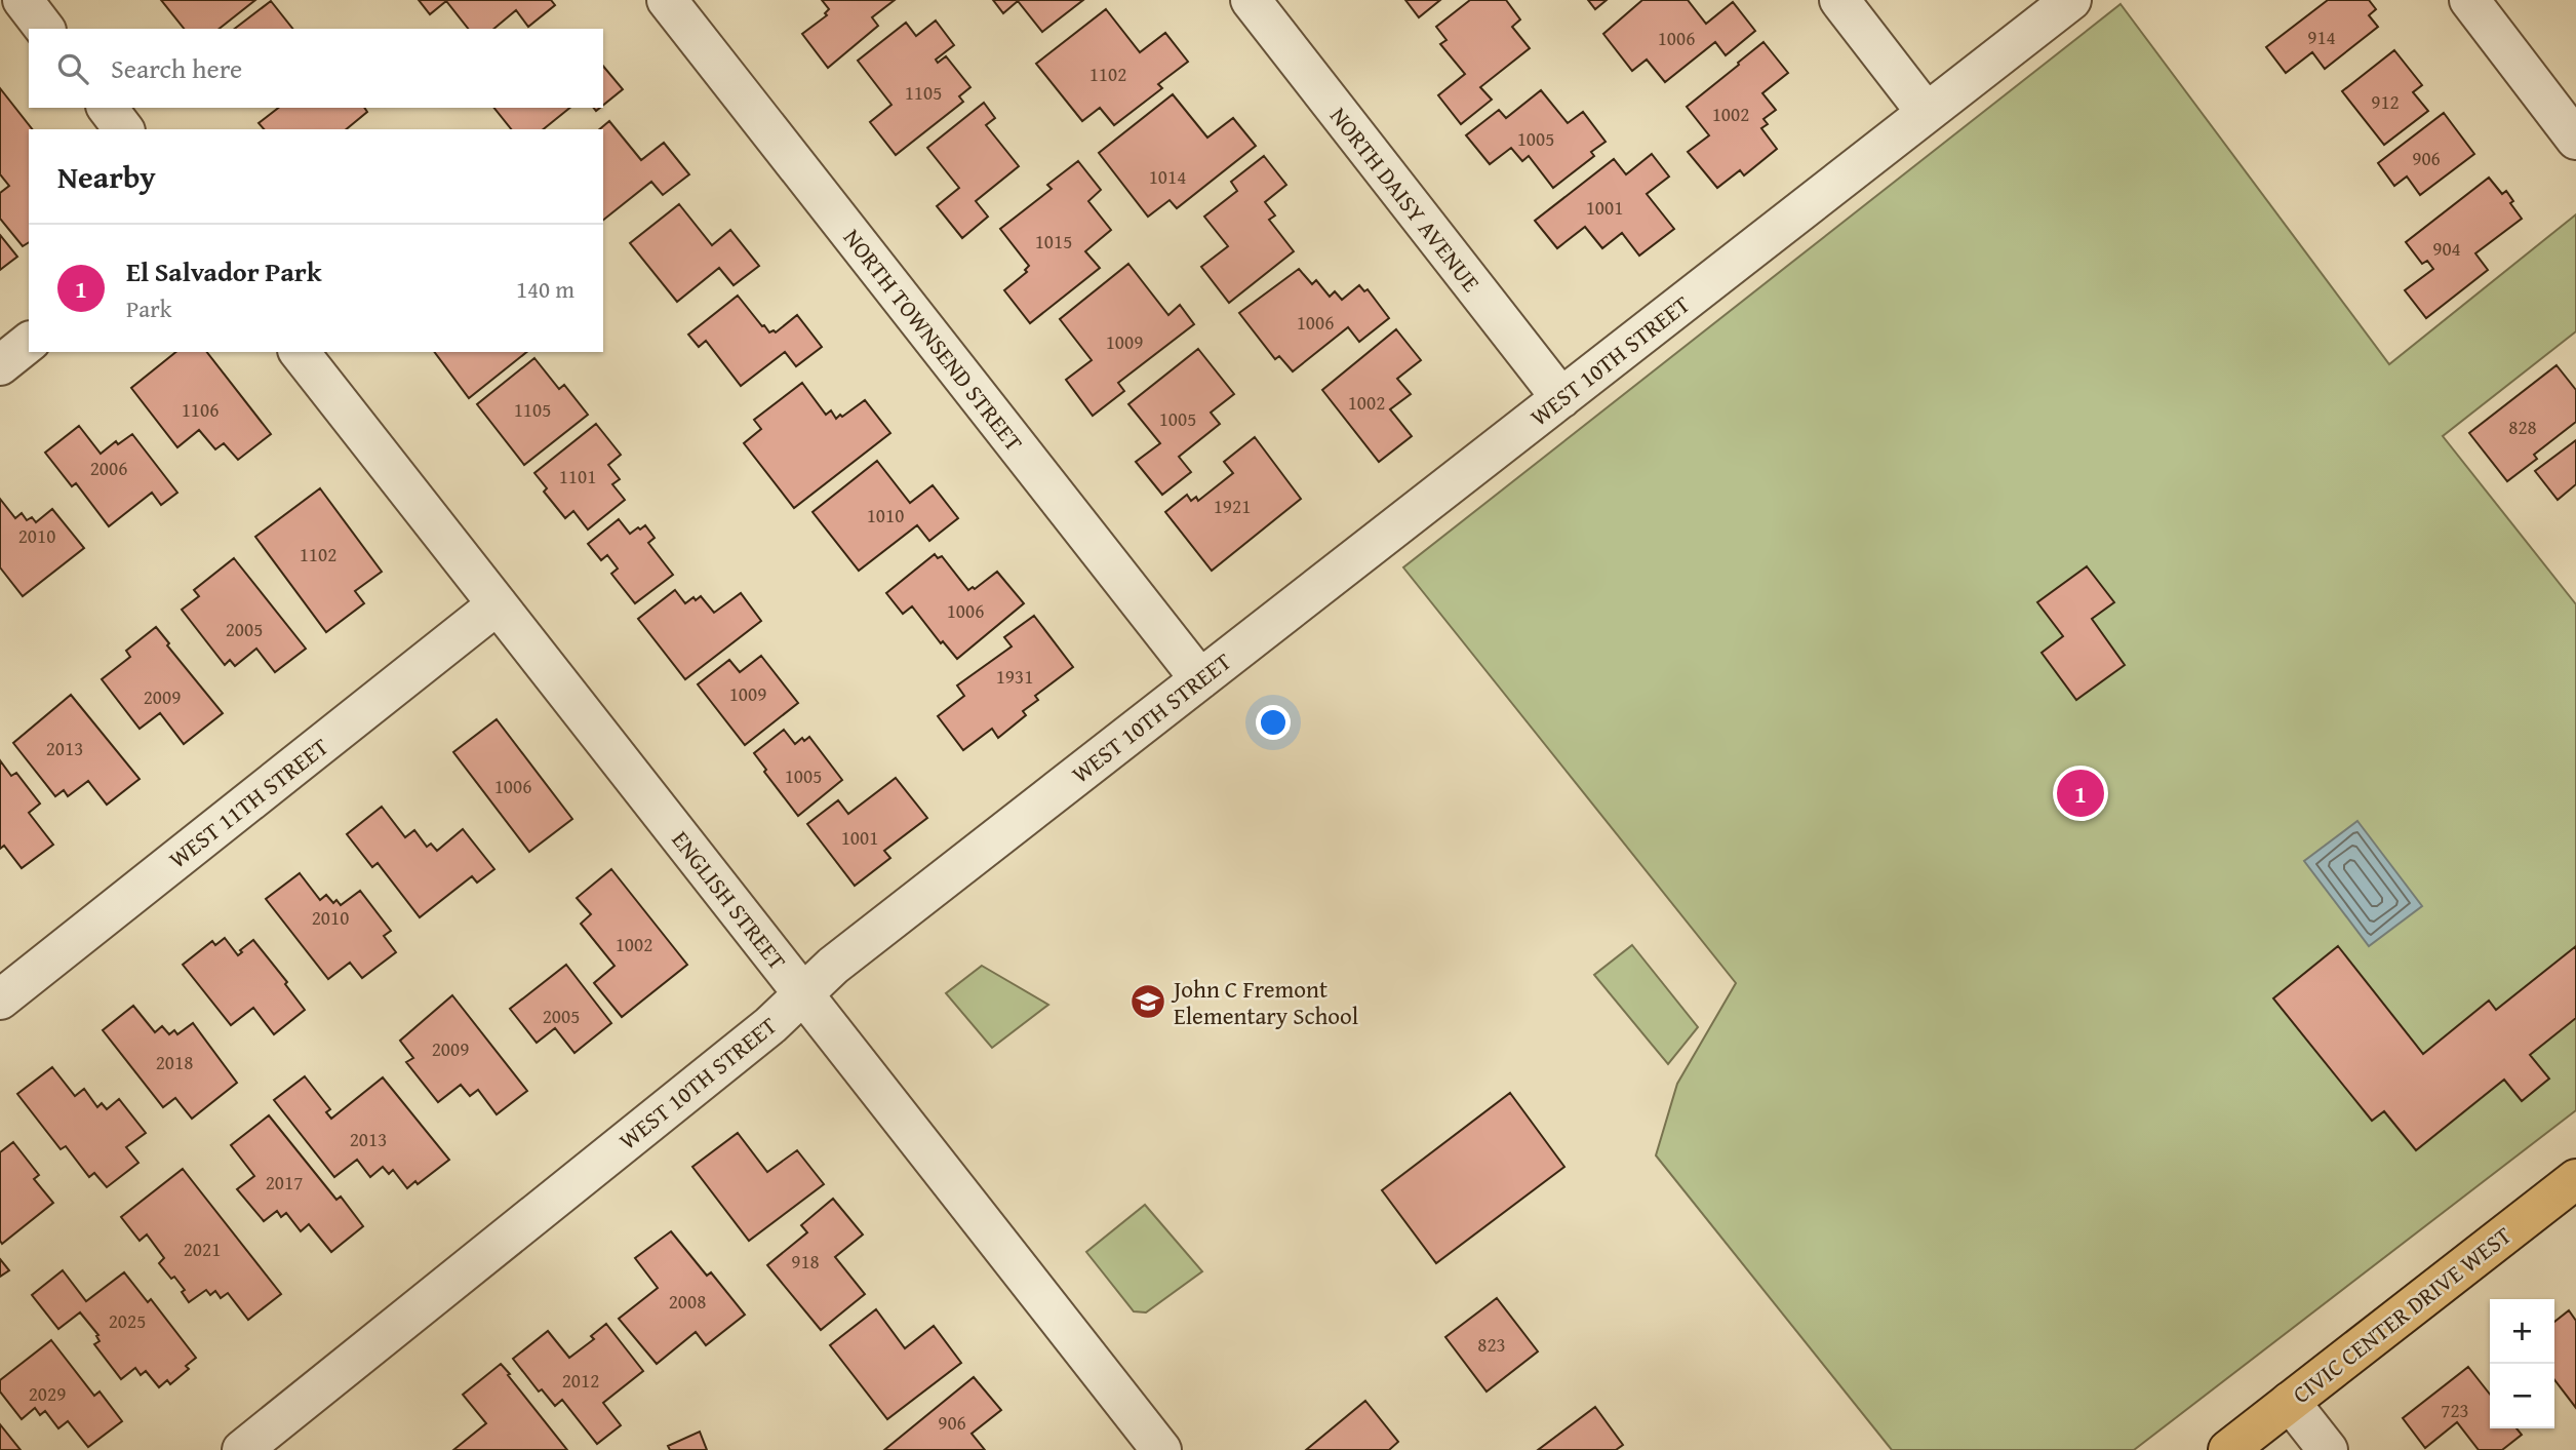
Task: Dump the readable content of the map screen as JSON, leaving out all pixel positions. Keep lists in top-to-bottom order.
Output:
{
  "streets": {
    "main road": ["CIVIC CENTER DRIVE WEST"],
    "street": [
      "NORTH DAISY AVENUE",
      "NORTH TOWNSEND STREET",
      "WEST 10TH STREET",
      "WEST 11TH STREET",
      "ENGLISH STREET"
    ]
  },
  "crossings": [
    ["NORTH DAISY AVENUE", "WEST 10TH STREET"],
    ["NORTH TOWNSEND STREET", "WEST 10TH STREET"],
    ["WEST 10TH STREET", "ENGLISH STREET"],
    ["WEST 11TH STREET", "ENGLISH STREET"]
  ],
  "places": {
    "school or university": ["John C Fremont Elementary School"]
  },
  "house_numbers": [
    "914",
    "1006",
    "1102",
    "1105",
    "912",
    "1002",
    "1005",
    "906",
    "1014",
    "1001",
    "1015",
    "904",
    "1006",
    "1009",
    "1002",
    "1106",
    "1105",
    "1005",
    "828",
    "2006",
    "1101",
    "1921",
    "1010",
    "2010",
    "1102",
    "1006",
    "2005",
    "1931",
    "1009",
    "2009",
    "2013",
    "1005",
    "1006",
    "1001",
    "2010",
    "1002",
    "2005",
    "2009",
    "2018",
    "2013",
    "2017",
    "2021",
    "918",
    "2008",
    "2025",
    "823",
    "2012",
    "2029",
    "723",
    "906"
  ],
  "page": {
    "search": "Search here",
    "heading": "Nearby",
    "list": [
      {
        "mark": "1",
        "name": "El Salvador Park",
        "note": "Park",
        "value": "140 m"
      }
    ],
    "pins": "1",
    "map_buttons": ["+", "−"]
  }
}
